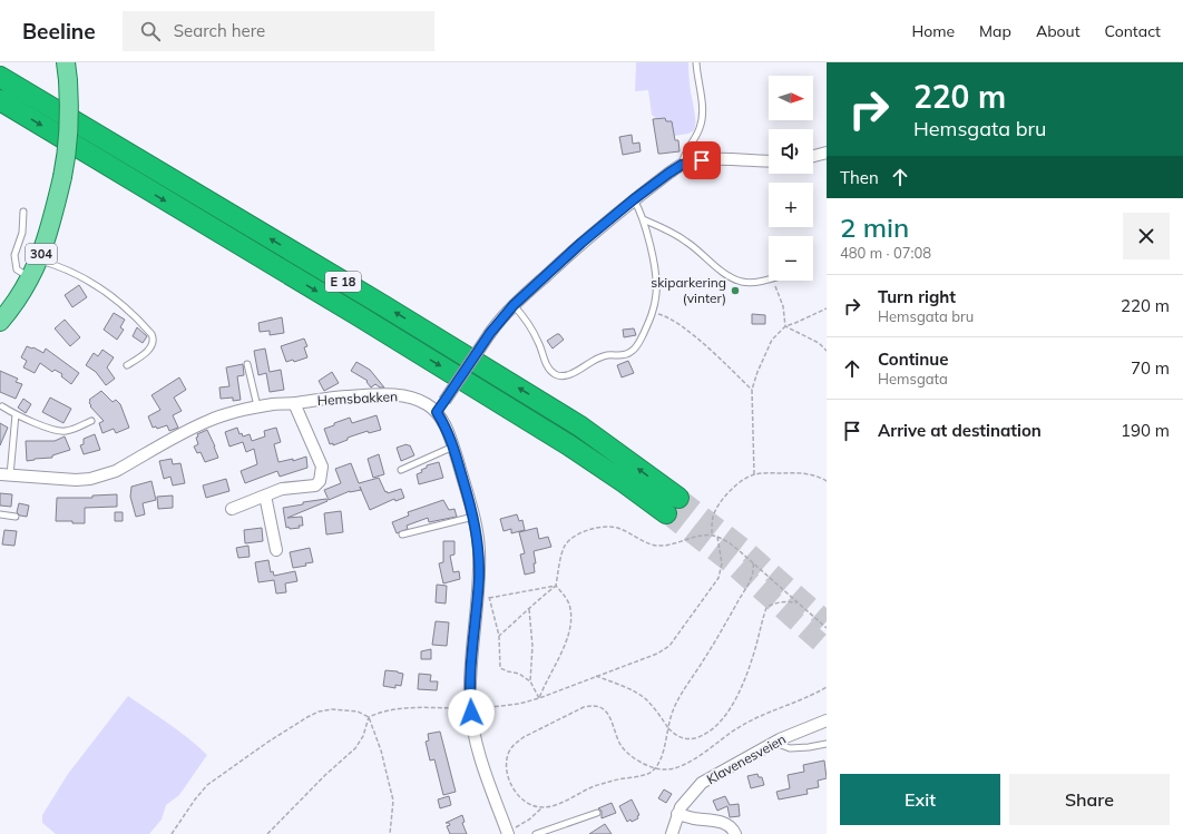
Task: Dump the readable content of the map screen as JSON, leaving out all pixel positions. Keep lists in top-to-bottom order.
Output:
{
  "streets": {
    "highway": ["E 18"],
    "main road": ["304"],
    "street": ["Hemsbakken", "Klavenesveien"]
  },
  "places": ["skiparkering (vinter)"],
  "north": "right",
  "page": {
    "header": "Beeline",
    "search": "Search here",
    "nav": [
      "Home",
      "Map",
      "About",
      "Contact"
    ],
    "turn": ["220 m", "Hemsgata bru"],
    "map_buttons": ["+", "−"],
    "then": "Then",
    "heading": ["2 min", "480 m · 07:08"],
    "list": [
      {
        "name": "Turn right",
        "note": "Hemsgata bru",
        "value": "220 m"
      },
      {
        "name": "Continue",
        "note": "Hemsgata",
        "value": "70 m"
      },
      {
        "name": "Arrive at destination",
        "value": "190 m"
      }
    ],
    "buttons": ["Exit", "Share"]
  }
}
